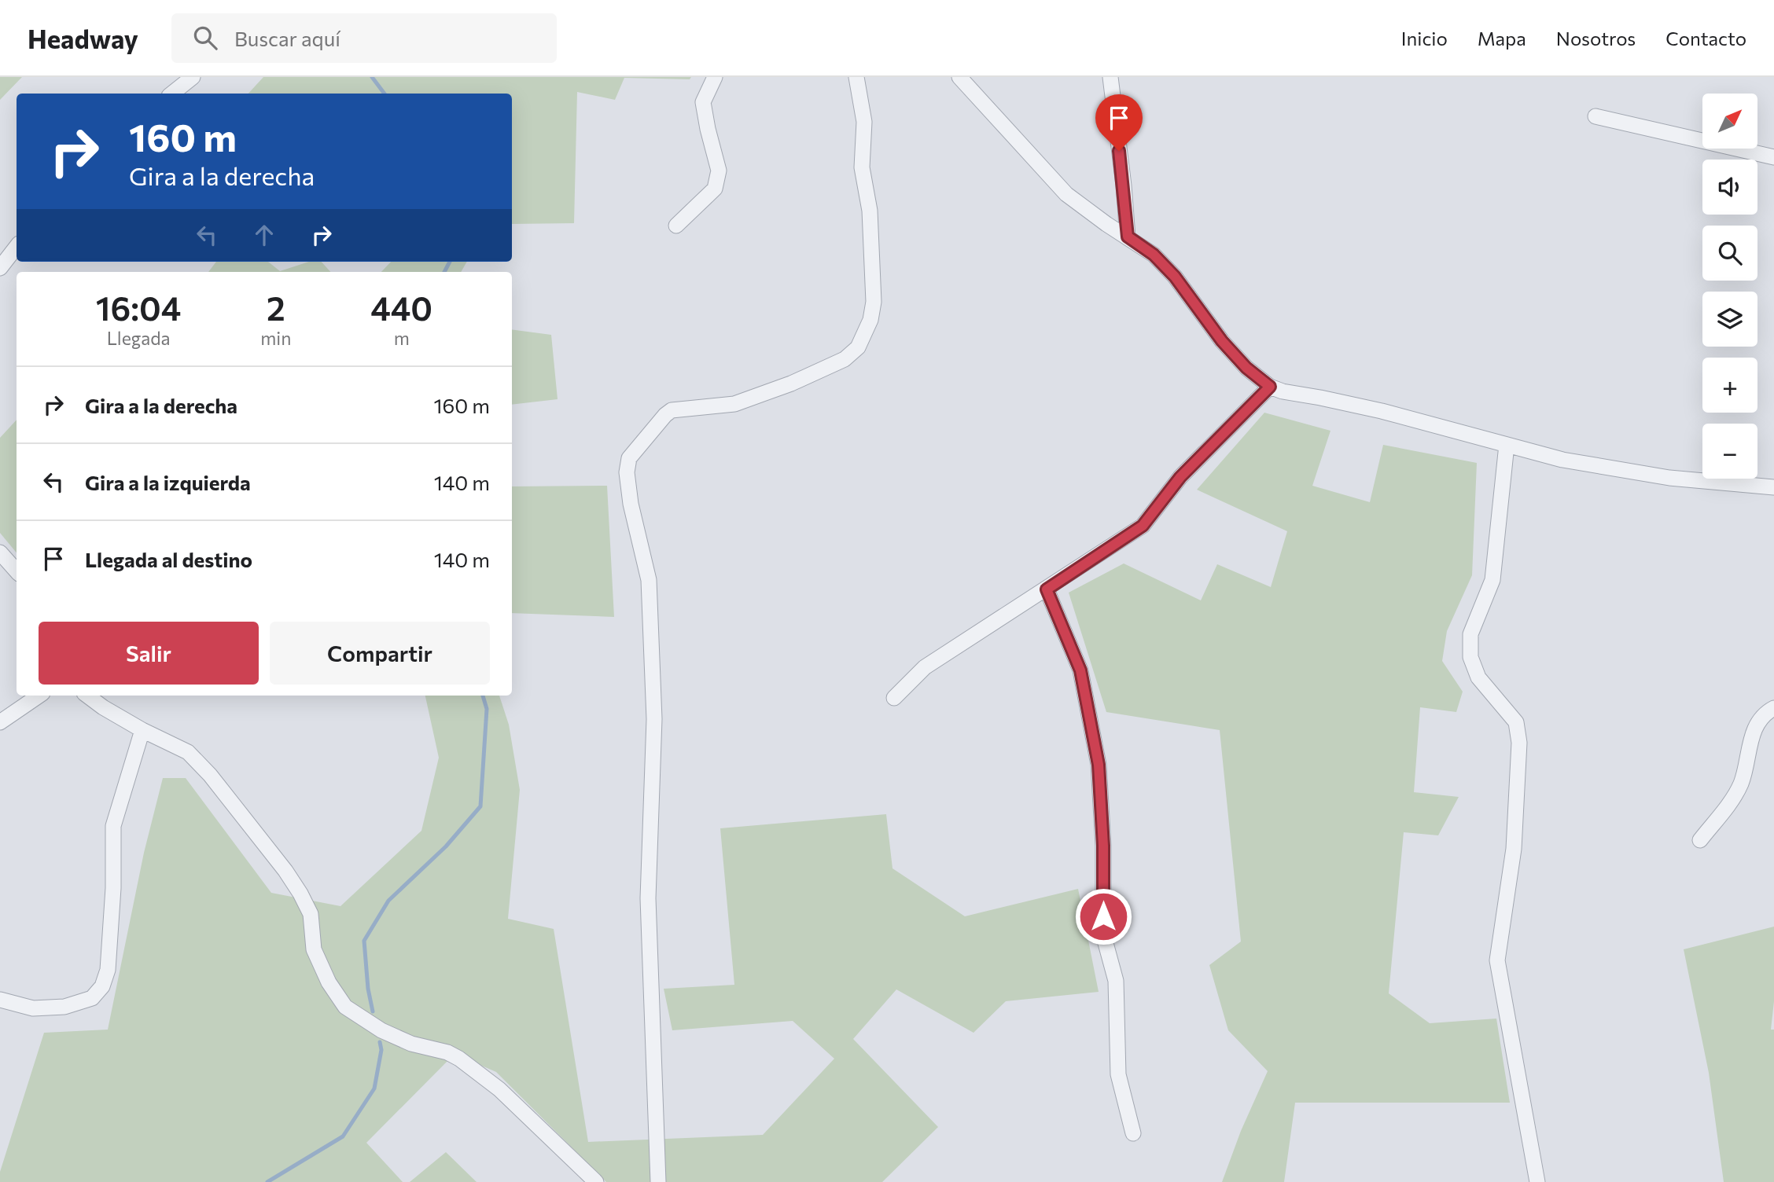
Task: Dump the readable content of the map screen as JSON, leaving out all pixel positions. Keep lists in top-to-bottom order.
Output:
{
  "north": "top right",
  "page": {
    "header": "Headway",
    "search": "Buscar aquí",
    "nav": [
      "Inicio",
      "Mapa",
      "Nosotros",
      "Contacto"
    ],
    "map_buttons": ["+", "−"],
    "turn": ["160 m", "Gira a la derecha"],
    "eta": [
      "16:04",
      "Llegada",
      "2",
      "min",
      "440",
      "m"
    ],
    "list": [
      {
        "name": "Gira a la derecha",
        "value": "160 m"
      },
      {
        "name": "Gira a la izquierda",
        "value": "140 m"
      },
      {
        "name": "Llegada al destino",
        "value": "140 m"
      }
    ],
    "buttons": ["Salir", "Compartir"]
  }
}
